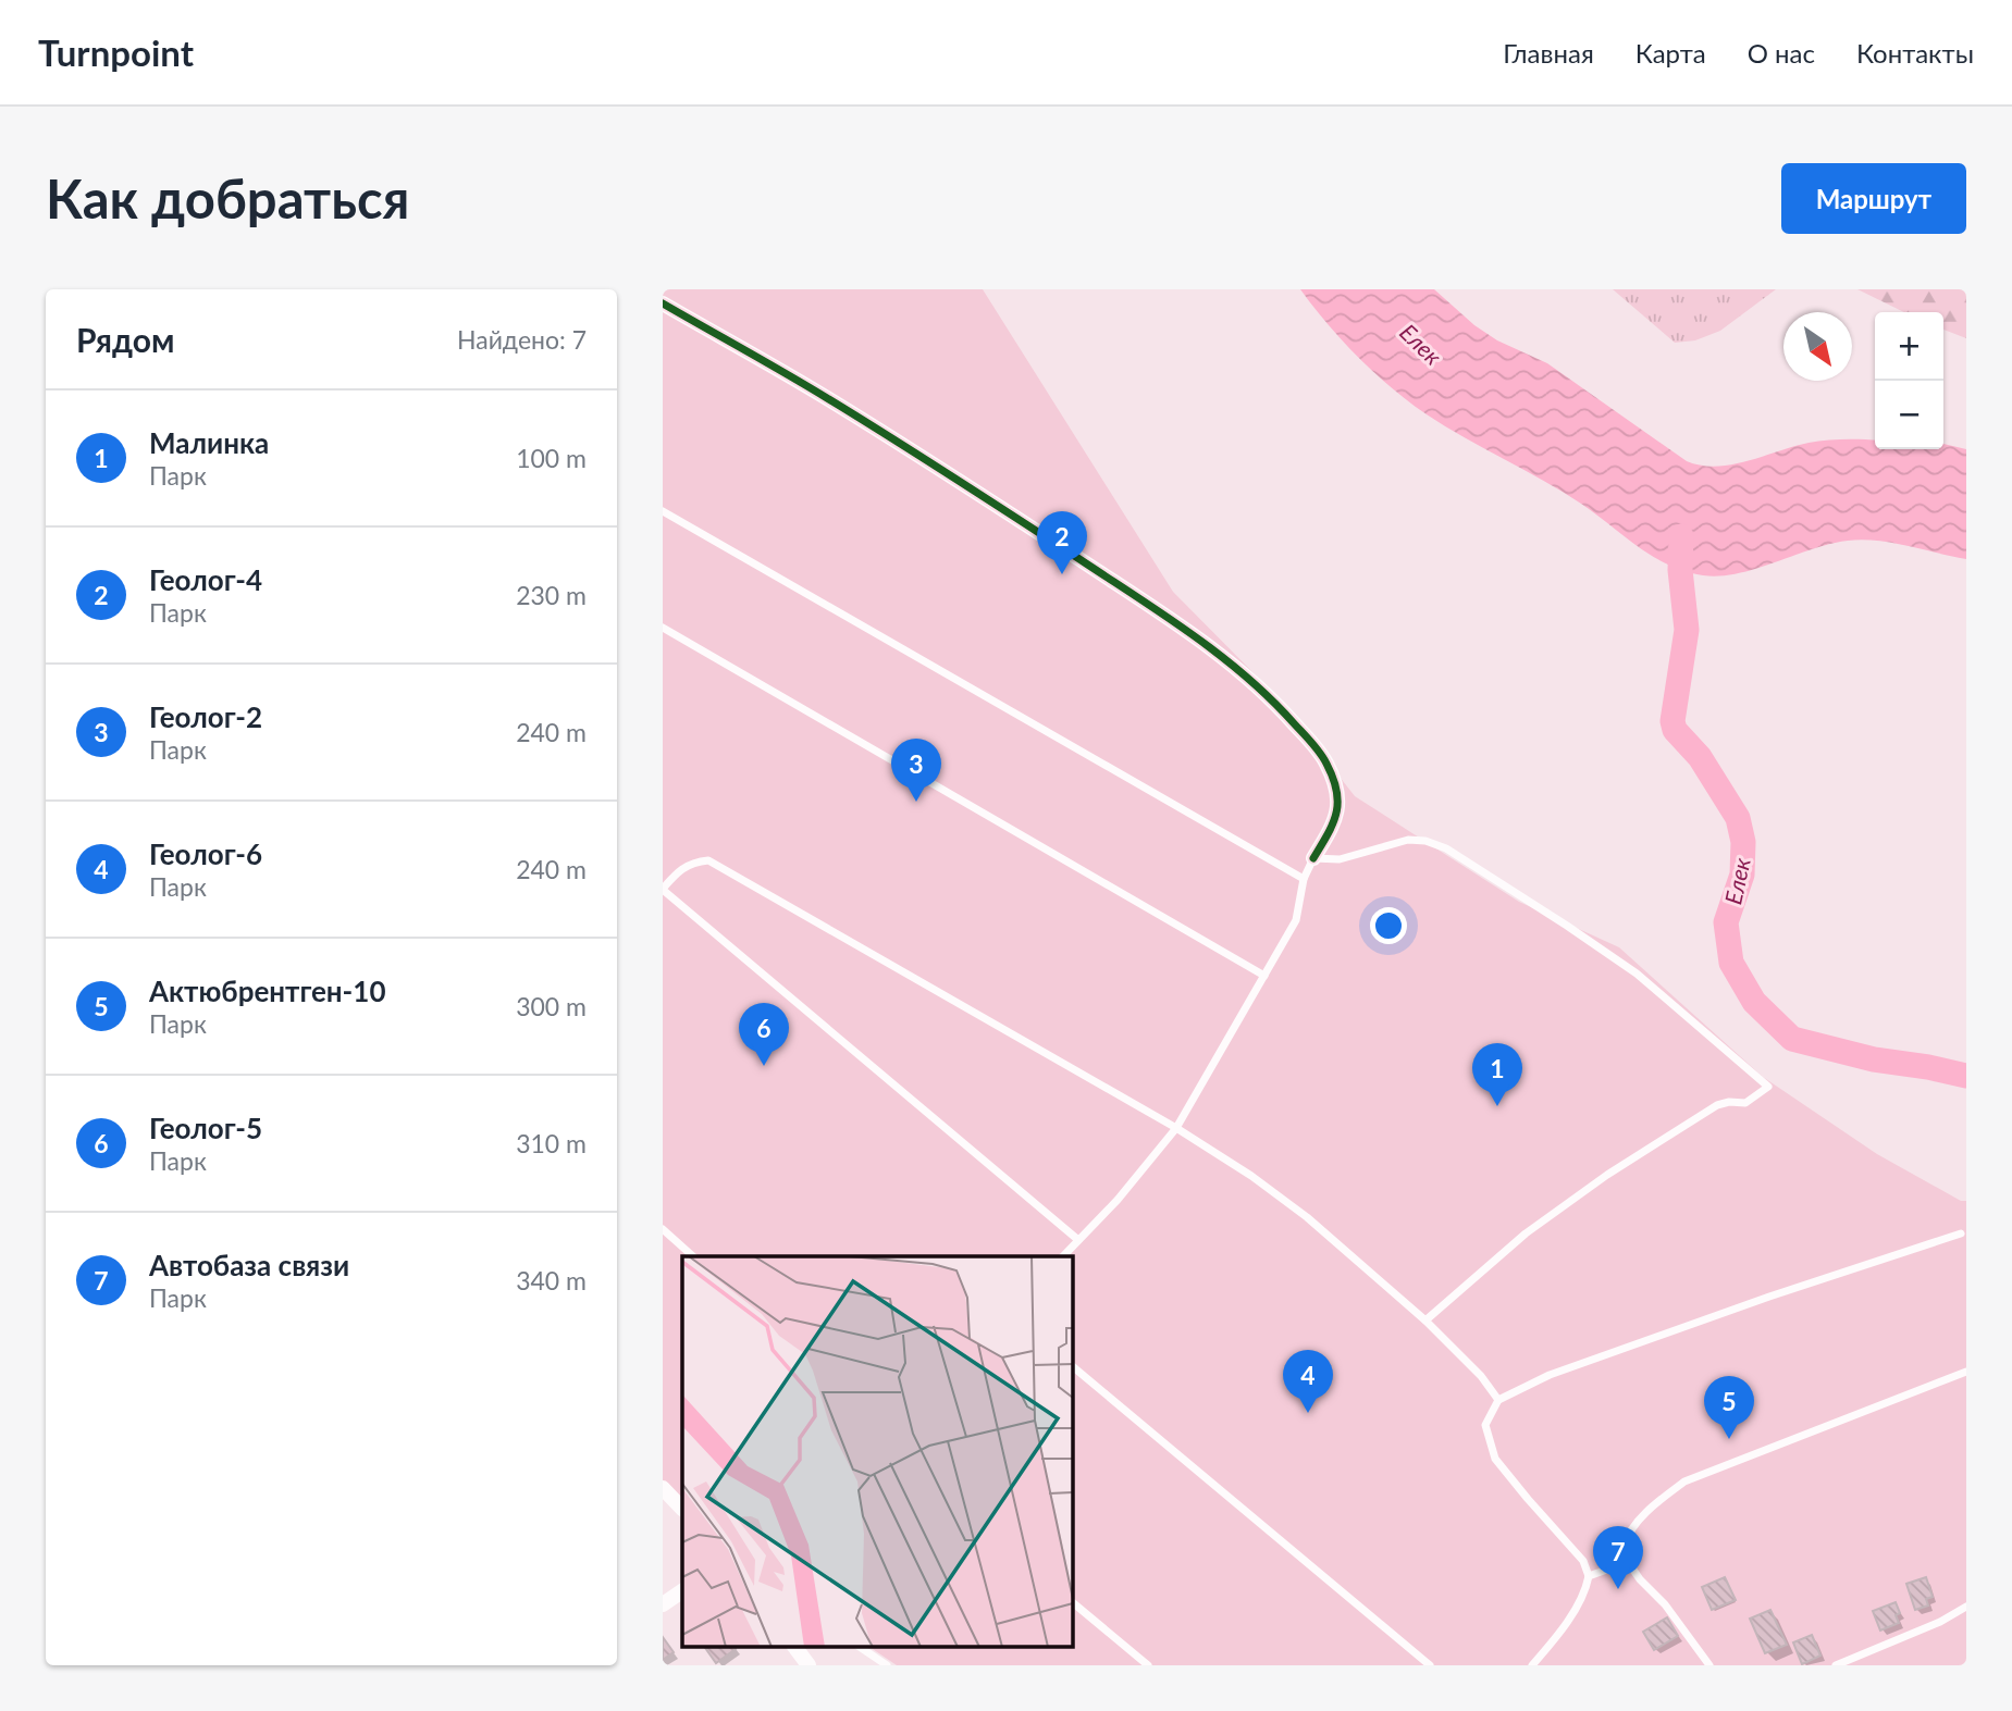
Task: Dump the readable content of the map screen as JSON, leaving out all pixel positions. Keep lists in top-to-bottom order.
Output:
{
  "water": ["Елек"],
  "north": "bottom right",
  "page": {
    "header": "Turnpoint",
    "nav": [
      "Главная",
      "Карта",
      "О нас",
      "Контакты"
    ],
    "buttons": "Маршрут",
    "title": "Как добраться",
    "heading": ["Рядом", "Найдено: 7"],
    "map_buttons": ["+", "−"],
    "list": [
      {
        "mark": "1",
        "name": "Малинка",
        "note": "Парк",
        "value": "100 m"
      },
      {
        "mark": "2",
        "name": "Геолог-4",
        "note": "Парк",
        "value": "230 m"
      },
      {
        "mark": "3",
        "name": "Геолог-2",
        "note": "Парк",
        "value": "240 m"
      },
      {
        "mark": "4",
        "name": "Геолог-6",
        "note": "Парк",
        "value": "240 m"
      },
      {
        "mark": "5",
        "name": "Актюбрентген-10",
        "note": "Парк",
        "value": "300 m"
      },
      {
        "mark": "6",
        "name": "Геолог-5",
        "note": "Парк",
        "value": "310 m"
      },
      {
        "mark": "7",
        "name": "Автобаза связи",
        "note": "Парк",
        "value": "340 m"
      }
    ],
    "pins": [
      "2",
      "3",
      "6",
      "1",
      "4",
      "5",
      "7"
    ]
  }
}
